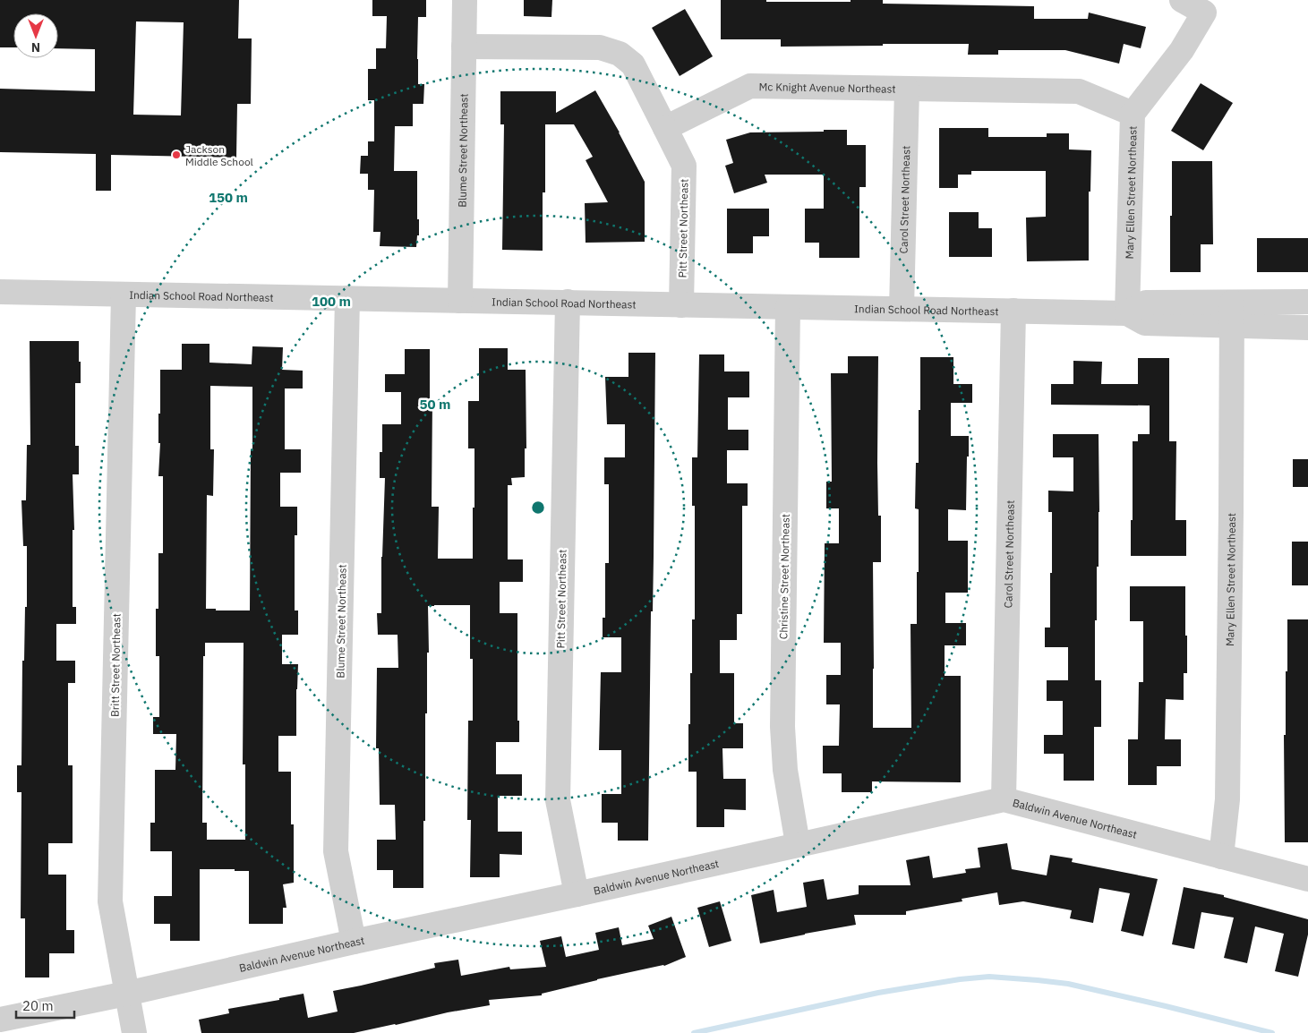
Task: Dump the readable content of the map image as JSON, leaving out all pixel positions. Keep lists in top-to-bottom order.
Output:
{
  "streets": {
    "street": [
      "Mc Knight Avenue Northeast",
      "Blume Street Northeast",
      "Mary Ellen Street Northeast",
      "Carol Street Northeast",
      "Pitt Street Northeast",
      "Indian School Road Northeast",
      "Christine Street Northeast",
      "Britt Street Northeast",
      "Baldwin Avenue Northeast"
    ]
  },
  "crossings": [
    ["Mc Knight Avenue Northeast", "Mary Ellen Street Northeast"],
    ["Mc Knight Avenue Northeast", "Carol Street Northeast"],
    ["Mc Knight Avenue Northeast", "Pitt Street Northeast"],
    ["Blume Street Northeast", "Indian School Road Northeast"],
    ["Blume Street Northeast", "Baldwin Avenue Northeast"],
    ["Mary Ellen Street Northeast", "Indian School Road Northeast"],
    ["Mary Ellen Street Northeast", "Baldwin Avenue Northeast"],
    ["Carol Street Northeast", "Indian School Road Northeast"],
    ["Carol Street Northeast", "Baldwin Avenue Northeast"],
    ["Pitt Street Northeast", "Indian School Road Northeast"],
    ["Pitt Street Northeast", "Baldwin Avenue Northeast"],
    ["Indian School Road Northeast", "Christine Street Northeast"],
    ["Indian School Road Northeast", "Britt Street Northeast"],
    ["Christine Street Northeast", "Baldwin Avenue Northeast"],
    ["Britt Street Northeast", "Baldwin Avenue Northeast"]
  ],
  "places": ["Jackson Middle School"],
  "scale_bar": "20 m",
  "north": "bottom",
  "rings": ["150 m", "100 m", "50 m"]
}
